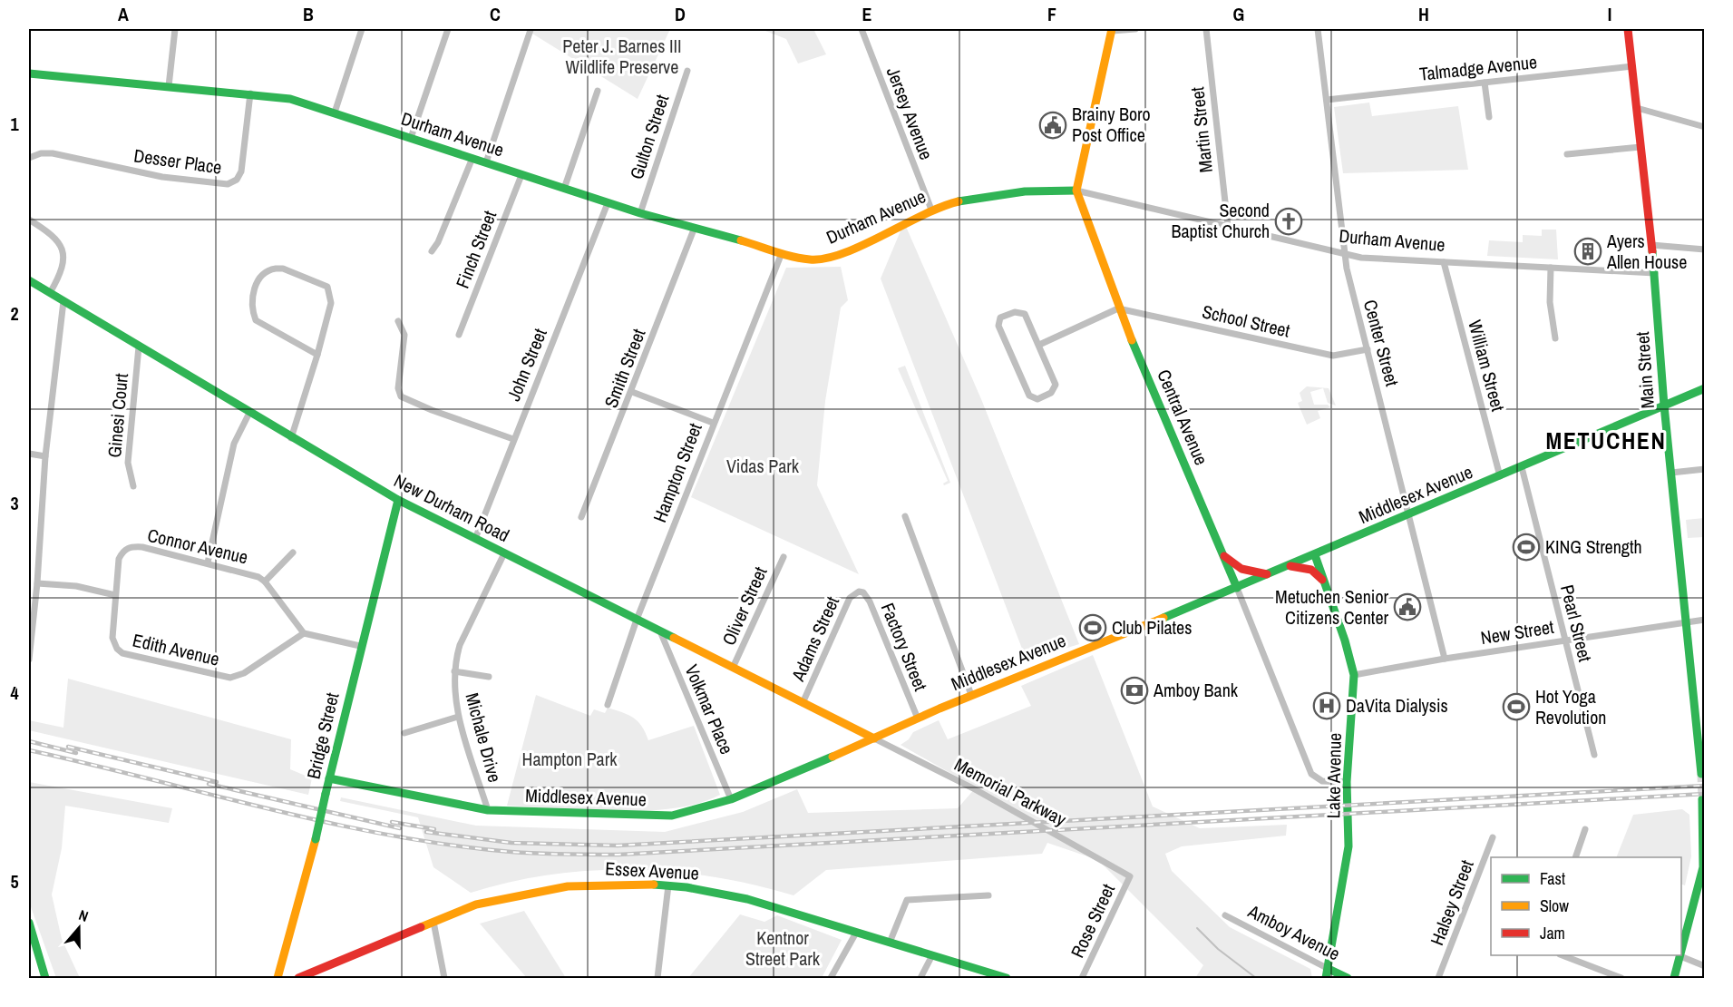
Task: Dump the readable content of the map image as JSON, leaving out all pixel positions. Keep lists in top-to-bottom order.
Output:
{
  "streets": {
    "main road": [
      "Durham Avenue",
      "Main Street",
      "Central Avenue",
      "Middlesex Avenue",
      "New Durham Road",
      "Bridge Street",
      "Lake Avenue",
      "Essex Avenue",
      "Amboy Avenue"
    ],
    "street": [
      "Talmadge Avenue",
      "Jersey Avenue",
      "Martin Street",
      "Gulton Street",
      "Desser Place",
      "Finch Street",
      "School Street",
      "Center Street",
      "John Street",
      "William Street",
      "Smith Street",
      "Ginesi Court",
      "Hampton Street",
      "Connor Avenue",
      "Oliver Street",
      "Pearl Street",
      "New Street",
      "Adams Street",
      "Factory Street",
      "Edith Avenue",
      "Volkmar Place",
      "Michale Drive",
      "Memorial Parkway",
      "Halsey Street",
      "Rose Street"
    ]
  },
  "crossings": [
    ["Talmadge Avenue", "Center Street"],
    ["Talmadge Avenue", "Main Street"],
    ["Jersey Avenue", "Durham Avenue"],
    ["Martin Street", "Durham Avenue"],
    ["Durham Avenue", "Gulton Street"],
    ["Durham Avenue", "Desser Place"],
    ["Durham Avenue", "Finch Street"],
    ["Durham Avenue", "Center Street"],
    ["Durham Avenue", "John Street"],
    ["Durham Avenue", "William Street"],
    ["Durham Avenue", "Smith Street"],
    ["Durham Avenue", "Main Street"],
    ["Durham Avenue", "Central Avenue"],
    ["Durham Avenue", "Hampton Street"],
    ["School Street", "Center Street"],
    ["School Street", "Central Avenue"],
    ["Center Street", "Middlesex Avenue"],
    ["Center Street", "New Street"],
    ["John Street", "New Durham Road"],
    ["William Street", "Middlesex Avenue"],
    ["Main Street", "Middlesex Avenue"],
    ["Main Street", "New Street"],
    ["Ginesi Court", "New Durham Road"],
    ["Central Avenue", "Middlesex Avenue"],
    ["Central Avenue", "Lake Avenue"],
    ["Hampton Street", "New Durham Road"],
    ["Middlesex Avenue", "New Durham Road"],
    ["Middlesex Avenue", "Pearl Street"],
    ["Middlesex Avenue", "Factory Street"],
    ["Middlesex Avenue", "Volkmar Place"],
    ["Middlesex Avenue", "Bridge Street"],
    ["Middlesex Avenue", "Michale Drive"],
    ["Middlesex Avenue", "Lake Avenue"],
    ["Middlesex Avenue", "Memorial Parkway"],
    ["New Durham Road", "Oliver Street"],
    ["New Durham Road", "Adams Street"],
    ["New Durham Road", "Volkmar Place"],
    ["New Durham Road", "Bridge Street"],
    ["New Durham Road", "Michale Drive"],
    ["New Durham Road", "Memorial Parkway"],
    ["Connor Avenue", "Edith Avenue"],
    ["Pearl Street", "New Street"],
    ["New Street", "Lake Avenue"],
    ["Adams Street", "Factory Street"],
    ["Lake Avenue", "Amboy Avenue"],
    ["Memorial Parkway", "Rose Street"]
  ],
  "districts": ["METUCHEN"],
  "parks": [
    "Peter J. Barnes III Wildlife Preserve",
    "Vidas Park",
    "Hampton Park",
    "Kentnor Street Park"
  ],
  "places": {
    "public building": ["Brainy Boro Post Office", "Metuchen Senior Citizens Center"],
    "church": ["Second Baptist Church"],
    "building": ["Ayers Allen House"],
    "sports": ["KING Strength", "Club Pilates", "Hot Yoga Revolution"],
    "bank": ["Amboy Bank"],
    "hospital": ["DaVita Dialysis"]
  },
  "legend": ["Fast", "Slow", "Jam"],
  "north": "top",
  "grid": {
    "columns": [
      "A",
      "B",
      "C",
      "D",
      "E",
      "F",
      "G",
      "H",
      "I"
    ],
    "rows": [
      "1",
      "2",
      "3",
      "4",
      "5"
    ]
  }
}
